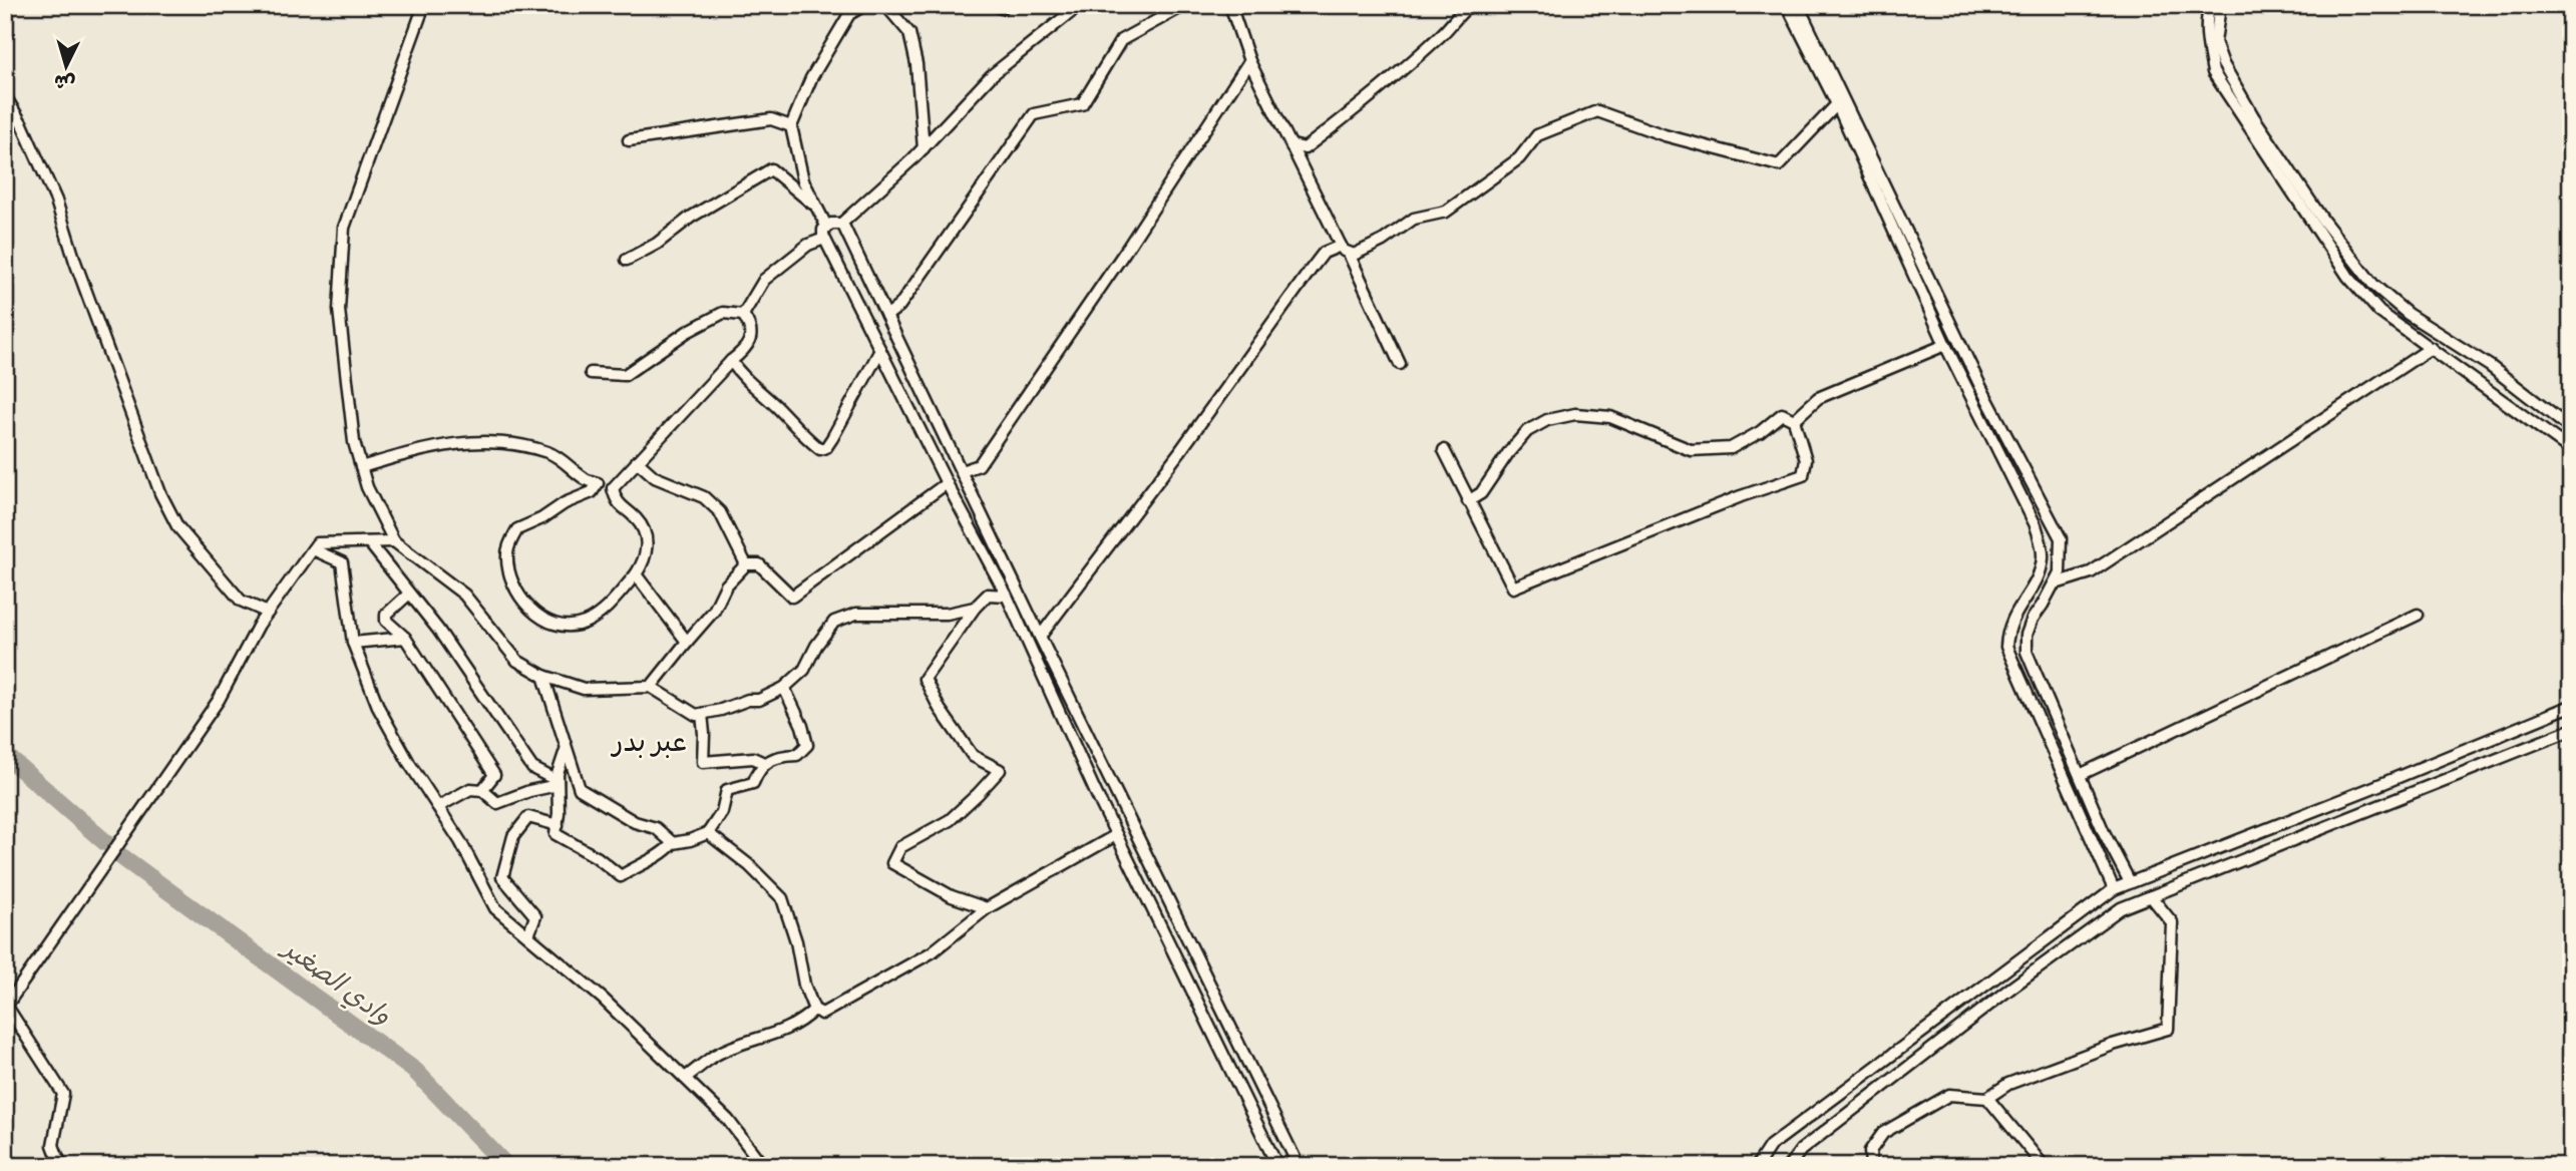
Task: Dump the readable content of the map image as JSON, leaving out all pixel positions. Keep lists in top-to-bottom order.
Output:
{
  "districts": ["عبر بدر"],
  "water": ["وادي الصغير"],
  "north": "bottom"
}
